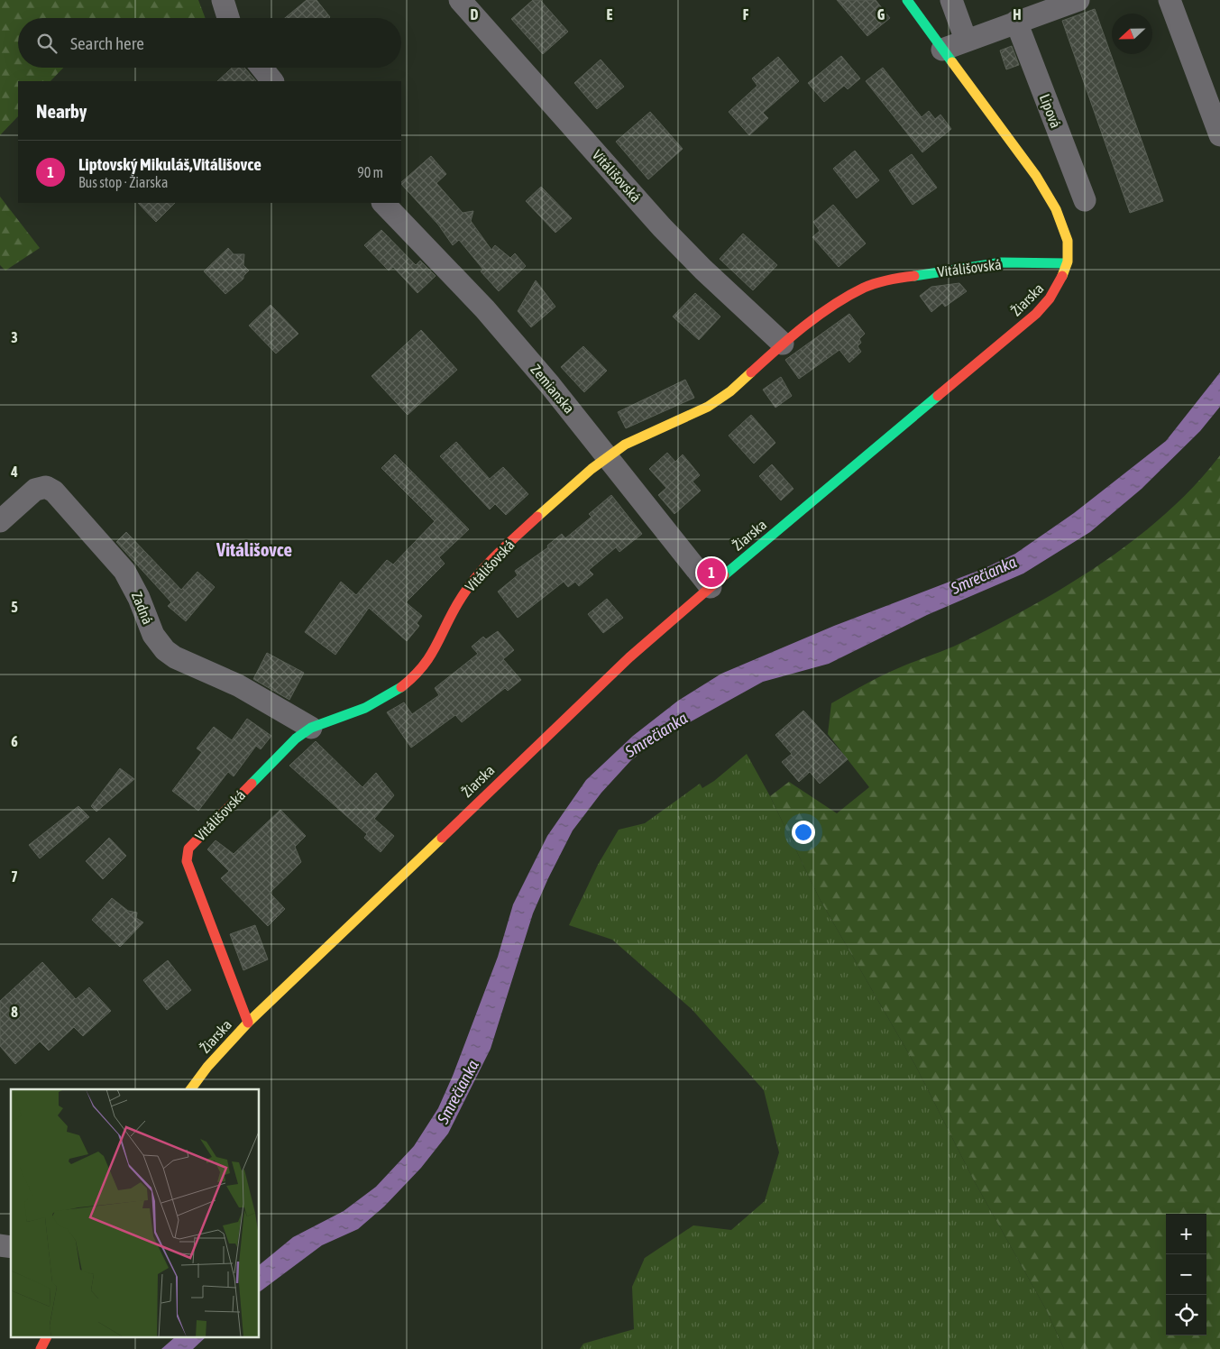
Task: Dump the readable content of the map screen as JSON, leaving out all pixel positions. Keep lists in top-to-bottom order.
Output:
{
  "streets": {
    "street": [
      "Lipová",
      "Vitálišovská",
      "Žiarska",
      "Zemianska",
      "Zadná"
    ]
  },
  "crossings": [
    ["Vitálišovská", "Žiarska"],
    ["Vitálišovská", "Zemianska"],
    ["Vitálišovská", "Zadná"],
    ["Žiarska", "Zemianska"]
  ],
  "districts": ["Vitálišovce"],
  "water": ["Smrečianka"],
  "north": "left",
  "page": {
    "search": "Search here",
    "heading": "Nearby",
    "list": [
      {
        "mark": "1",
        "name": "Liptovský Mikuláš,Vitálišovce",
        "note": "Bus stop · Žiarska",
        "value": "90 m"
      }
    ],
    "pins": "1",
    "map_buttons": ["+", "−"]
  },
  "grid": {
    "columns": [
      "D",
      "E",
      "F",
      "G",
      "H"
    ],
    "rows": [
      "3",
      "4",
      "5",
      "6",
      "7",
      "8"
    ]
  }
}
